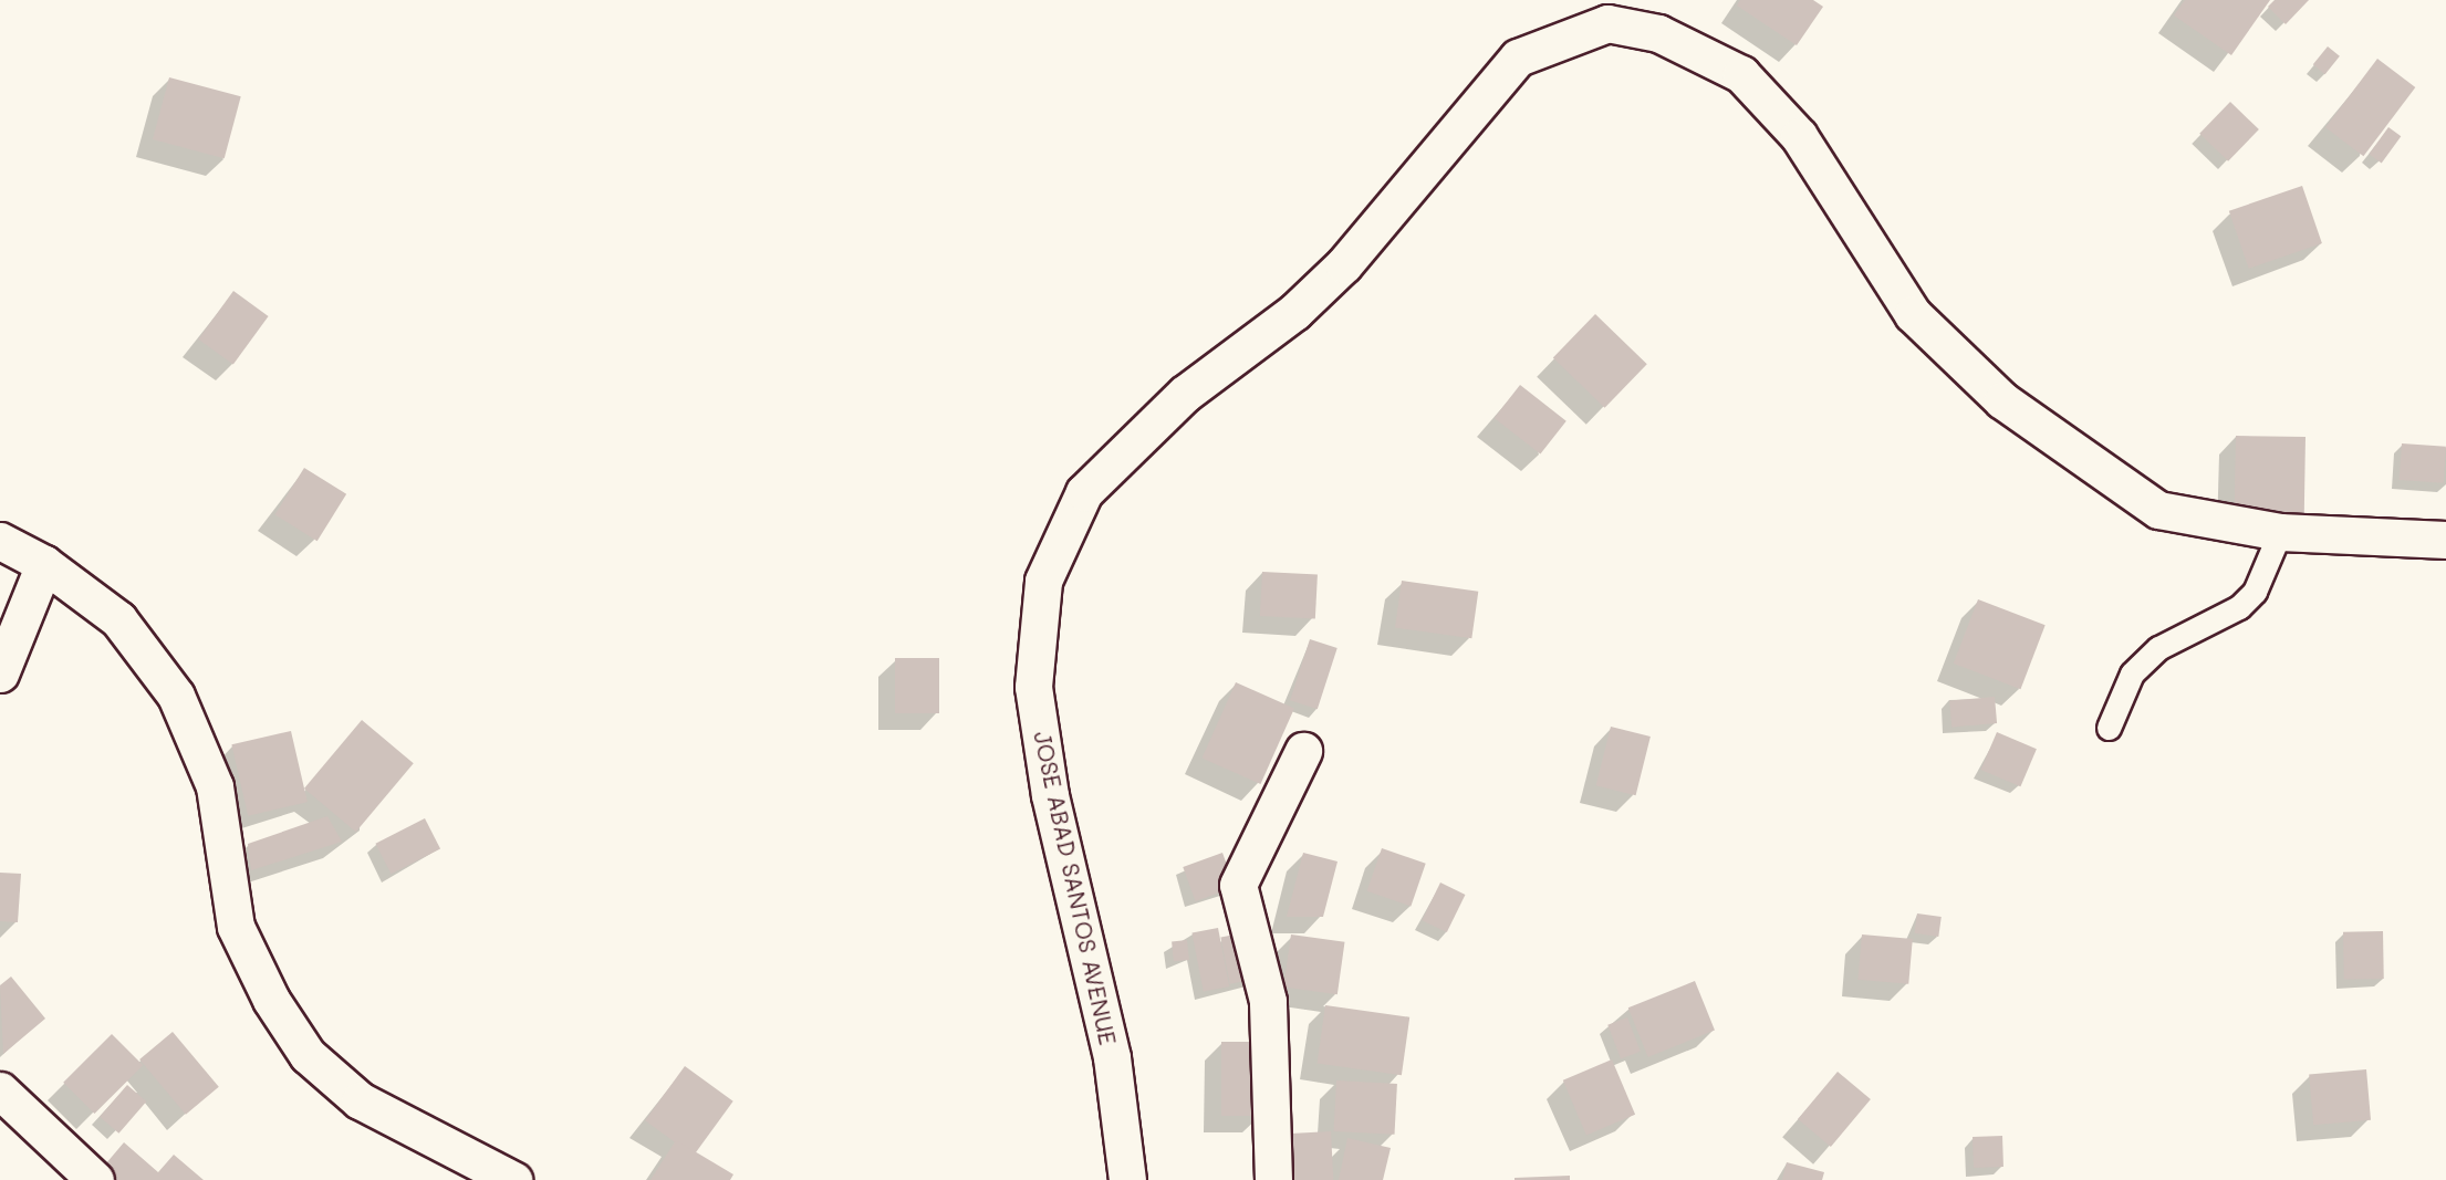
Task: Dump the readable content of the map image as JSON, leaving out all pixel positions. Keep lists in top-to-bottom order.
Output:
{
  "streets": {
    "main road": ["JOSE ABAD SANTOS AVENUE"]
  }
}
